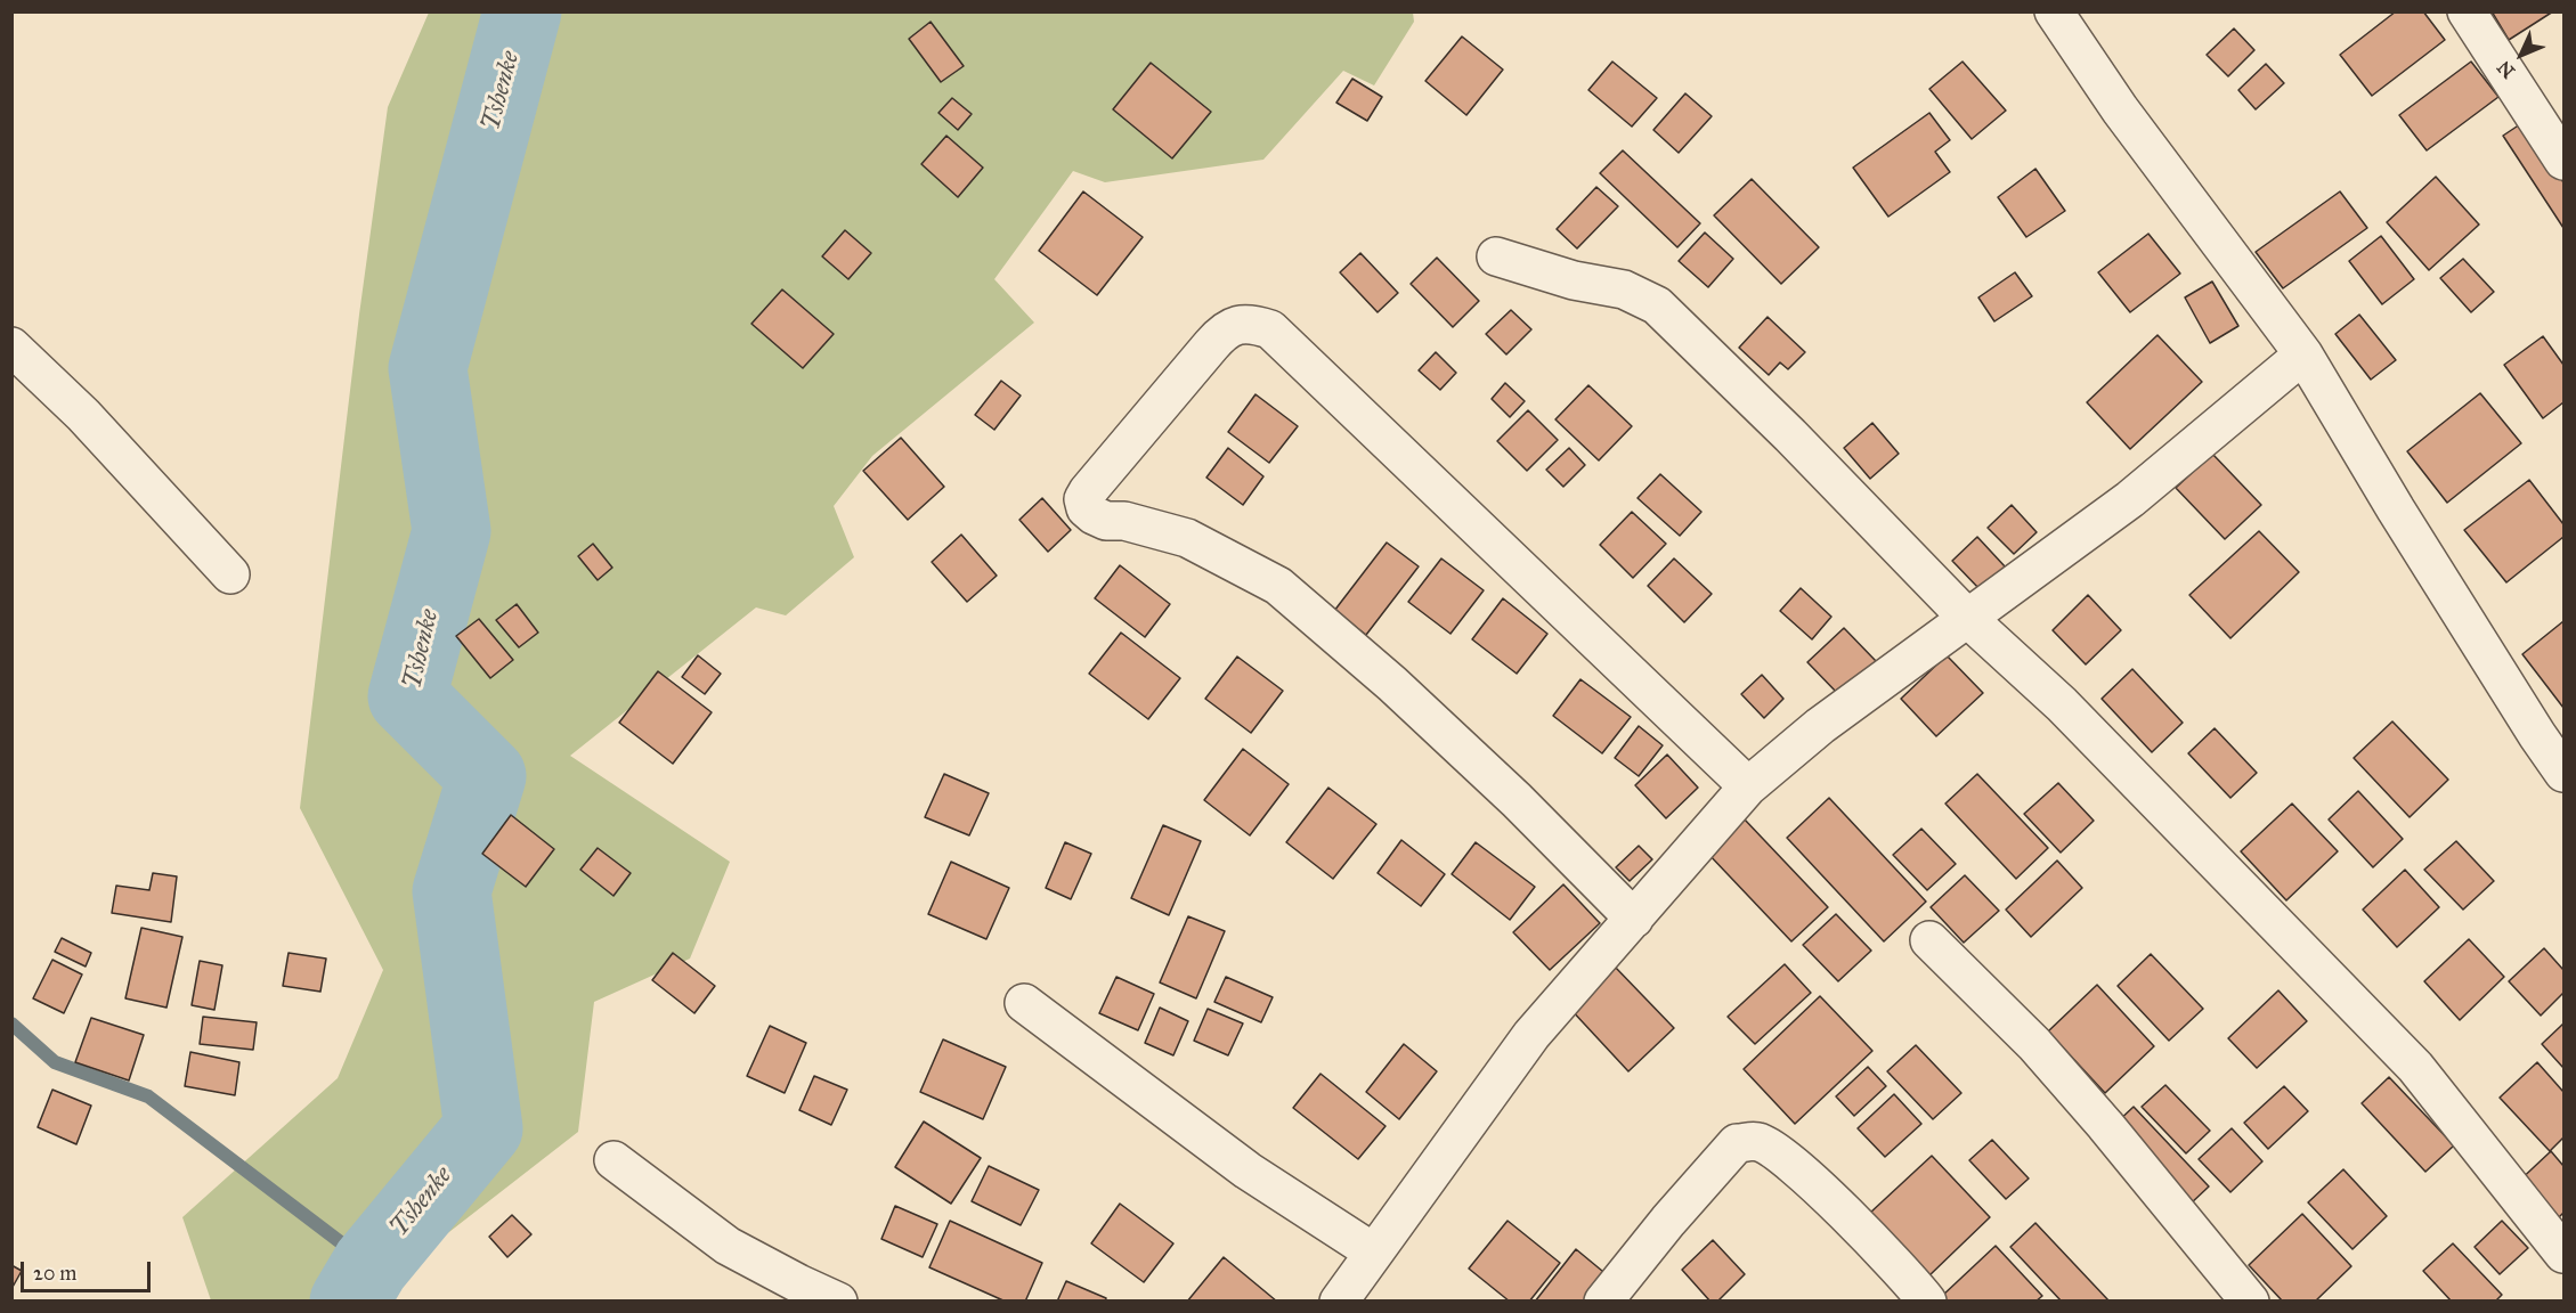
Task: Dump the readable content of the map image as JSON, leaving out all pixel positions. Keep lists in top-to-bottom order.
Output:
{
  "water": ["Tshenke"],
  "scale_bar": "20 m",
  "north": "bottom left"
}
